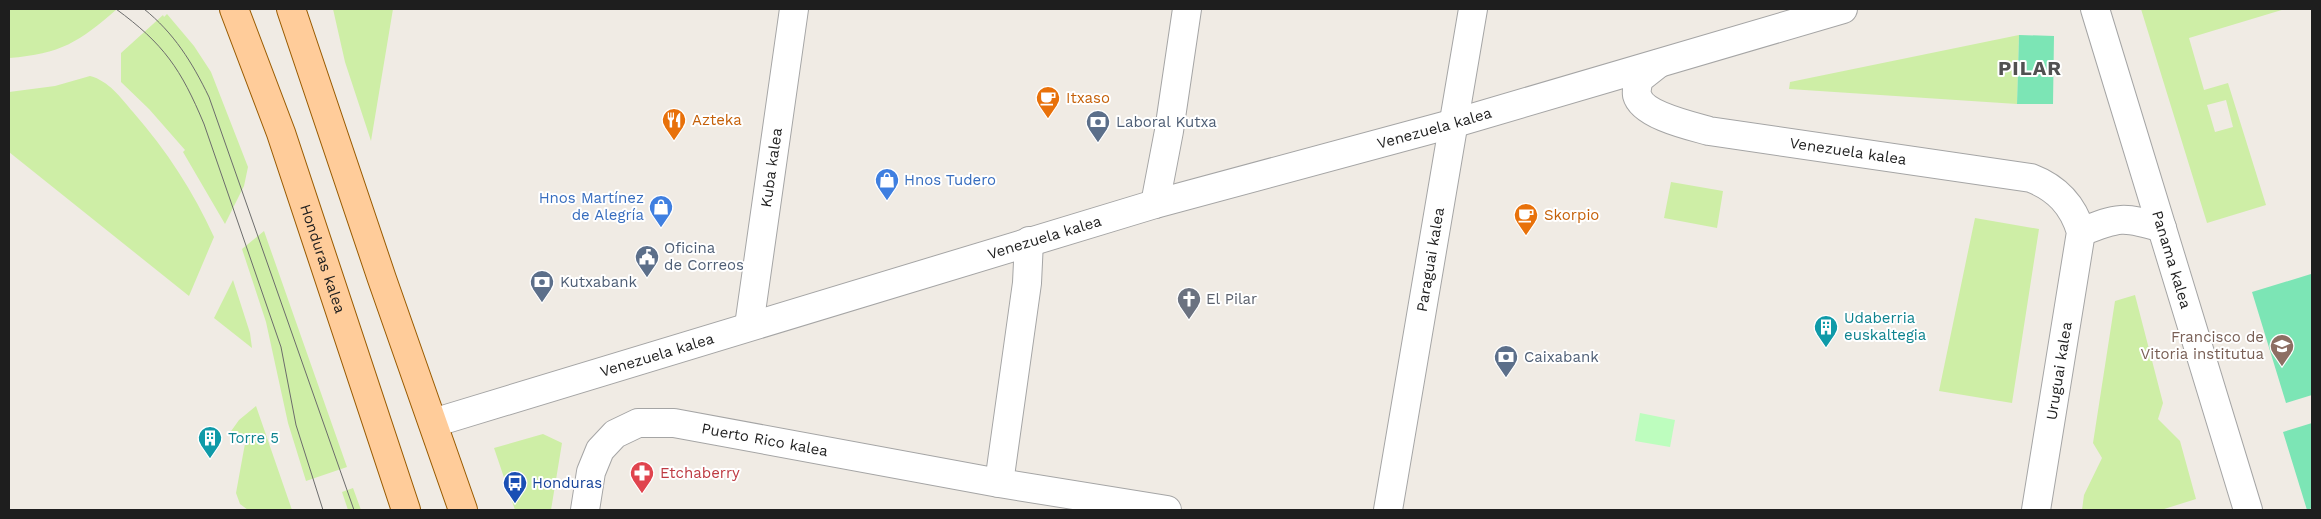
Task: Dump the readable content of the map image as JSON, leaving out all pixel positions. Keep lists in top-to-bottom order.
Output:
{
  "streets": {
    "main road": ["Honduras kalea"],
    "street": [
      "Venezuela kalea",
      "Kuba kalea",
      "Panama kalea",
      "Paraguai kalea",
      "Uruguai kalea",
      "Puerto Rico kalea"
    ]
  },
  "crossings": [
    ["Venezuela kalea", "Kuba kalea"],
    ["Venezuela kalea", "Paraguai kalea"],
    ["Venezuela kalea", "Uruguai kalea"]
  ],
  "districts": ["PILAR"],
  "places": {
    "cafe": ["Itxaso", "Skorpio"],
    "restaurant": ["Azteka"],
    "bank": ["Laboral Kutxa", "Kutxabank", "Caixabank"],
    "shop": ["Hnos Tudero", "Hnos Martínez de Alegría"],
    "public building": ["Oficina de Correos"],
    "church": ["El Pilar"],
    "building": ["Udaberria euskaltegia", "Torre 5"],
    "school or university": ["Francisco de Vitoria institutua"],
    "pharmacy": ["Etchaberry"],
    "bus stop": ["Honduras"]
  }
}
